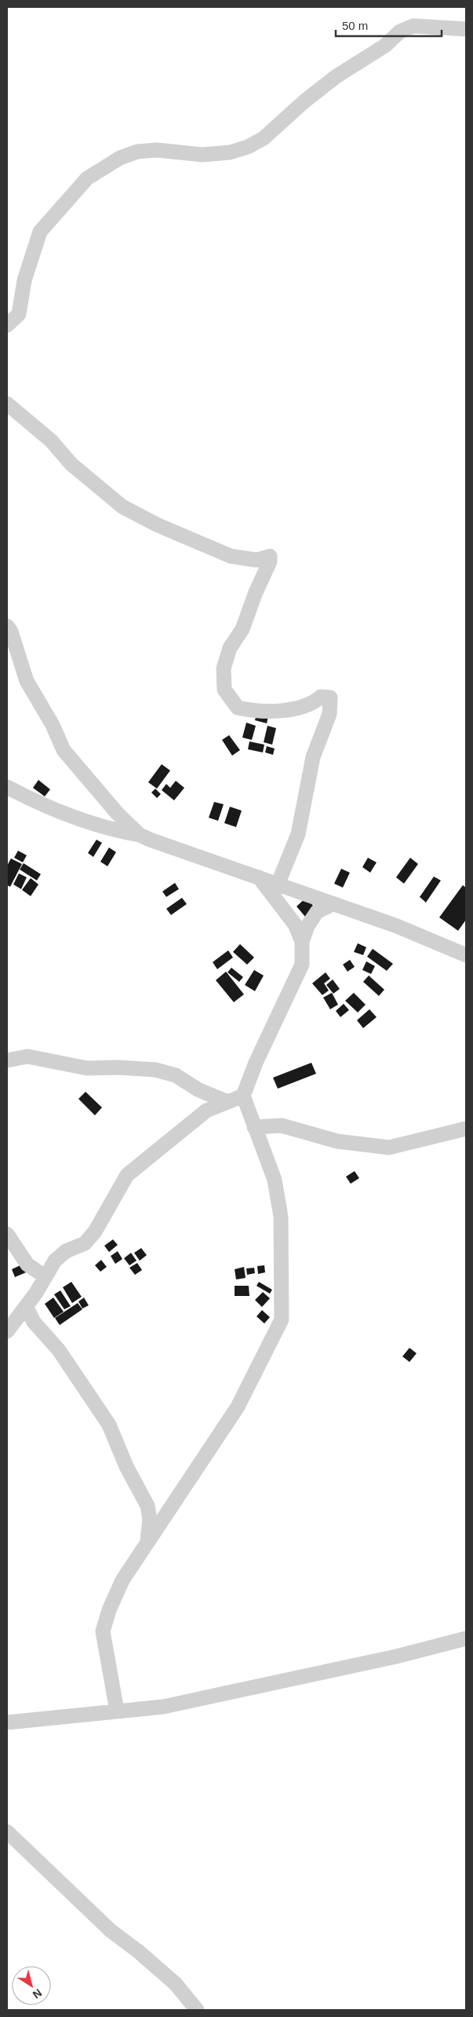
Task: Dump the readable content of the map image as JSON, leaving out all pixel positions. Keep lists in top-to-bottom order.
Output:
{
  "scale_bar": "50 m",
  "north": "bottom right"
}
